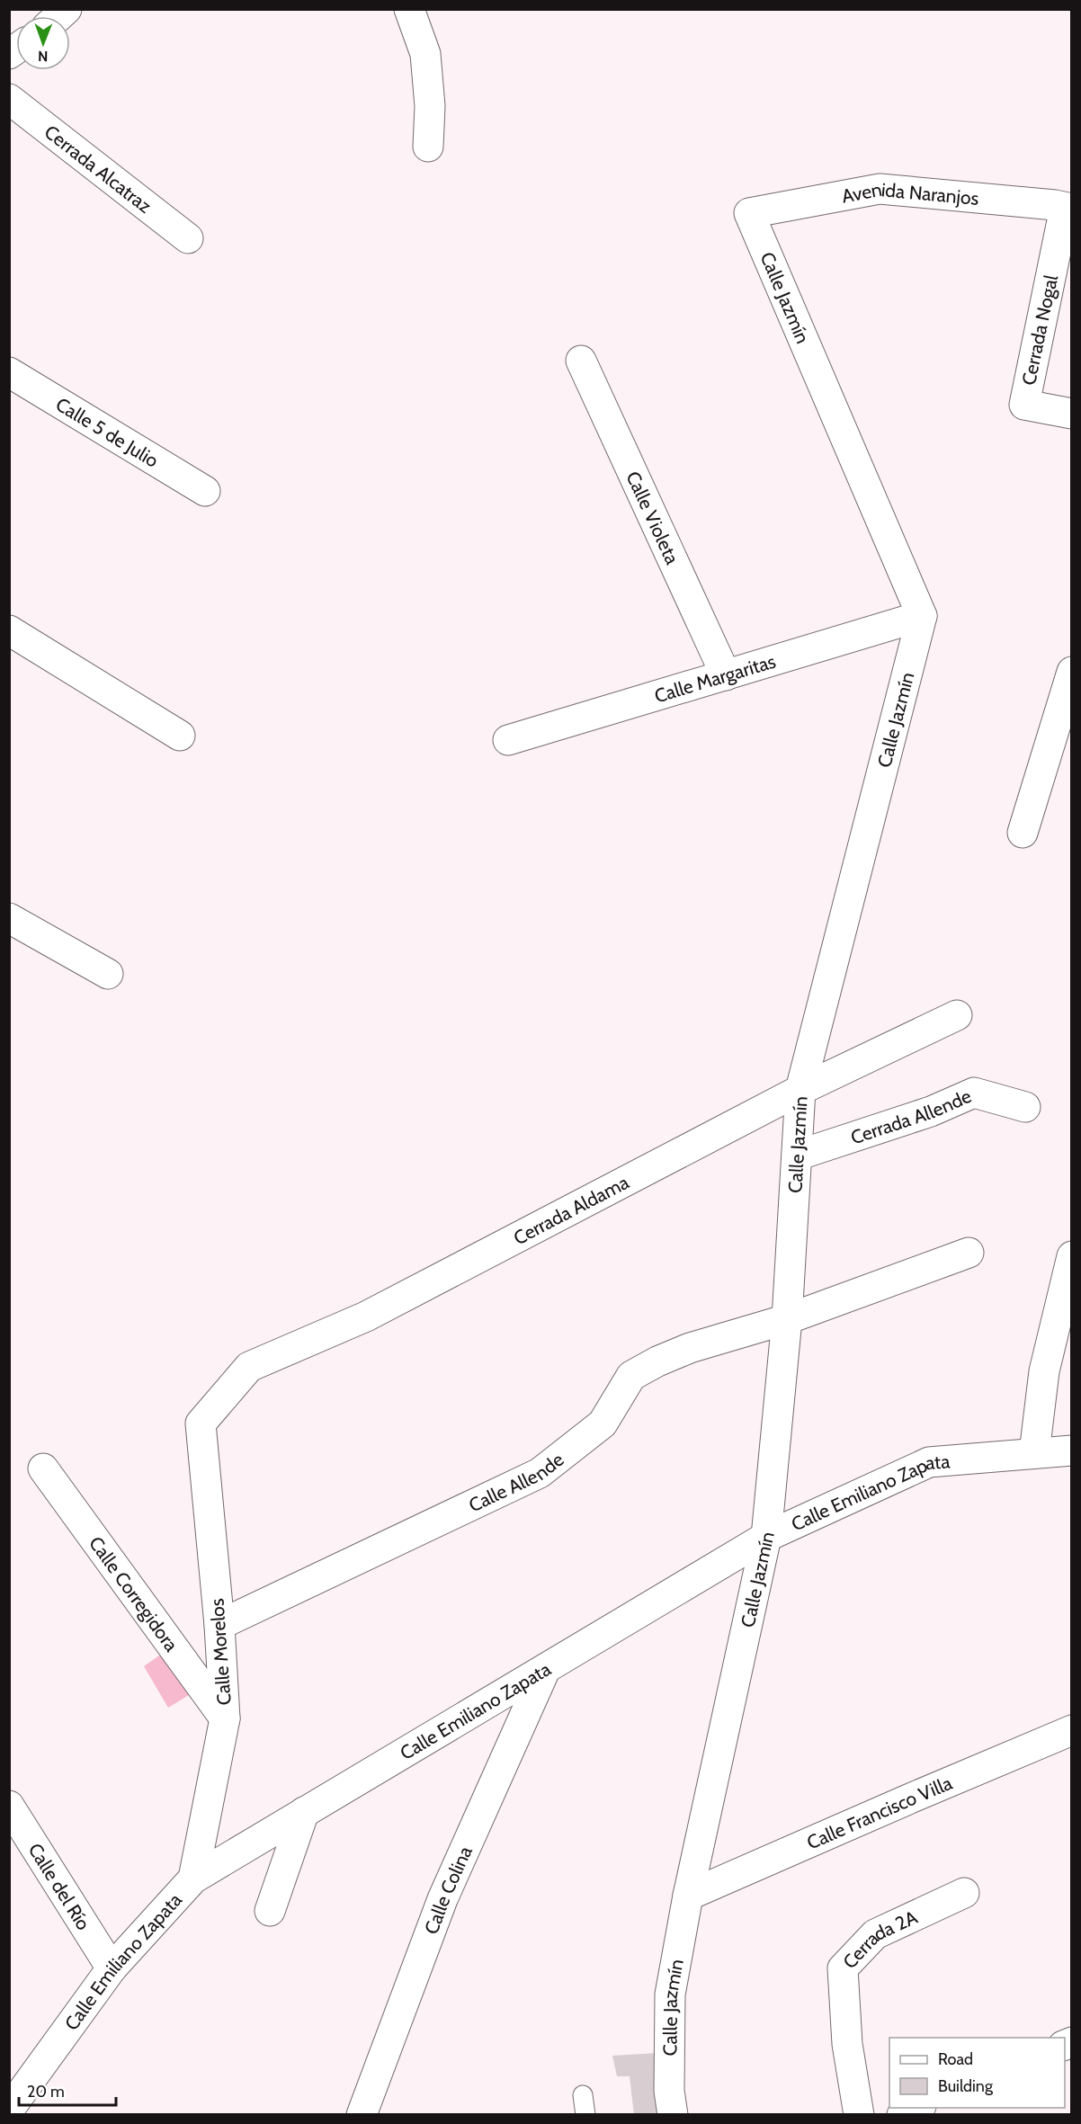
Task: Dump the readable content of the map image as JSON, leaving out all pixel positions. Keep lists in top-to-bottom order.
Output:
{
  "streets": {
    "street": [
      "Cerrada Alcatraz",
      "Avenida Naranjos",
      "Calle Jazmín",
      "Cerrada Nogal",
      "Calle 5 de Julio",
      "Calle Violeta",
      "Calle Margaritas",
      "Cerrada Allende",
      "Cerrada Aldama",
      "Calle Allende",
      "Calle Emiliano Zapata",
      "Calle Corregidora",
      "Calle Morelos",
      "Calle Francisco Villa",
      "Calle del Río",
      "Calle Colina",
      "Cerrada 2A"
    ]
  },
  "crossings": [
    ["Avenida Naranjos", "Calle Jazmín"],
    ["Avenida Naranjos", "Cerrada Nogal"],
    ["Calle Jazmín", "Calle Margaritas"],
    ["Calle Jazmín", "Cerrada Allende"],
    ["Calle Jazmín", "Cerrada Aldama"],
    ["Calle Jazmín", "Calle Allende"],
    ["Calle Jazmín", "Calle Emiliano Zapata"],
    ["Calle Jazmín", "Calle Francisco Villa"],
    ["Calle Violeta", "Calle Margaritas"],
    ["Cerrada Aldama", "Calle Morelos"],
    ["Calle Allende", "Calle Morelos"],
    ["Calle Emiliano Zapata", "Calle Morelos"],
    ["Calle Emiliano Zapata", "Calle del Río"],
    ["Calle Emiliano Zapata", "Calle Colina"],
    ["Calle Corregidora", "Calle Morelos"]
  ],
  "legend": ["Road", "Building"],
  "scale_bar": "20 m",
  "north": "bottom"
}
